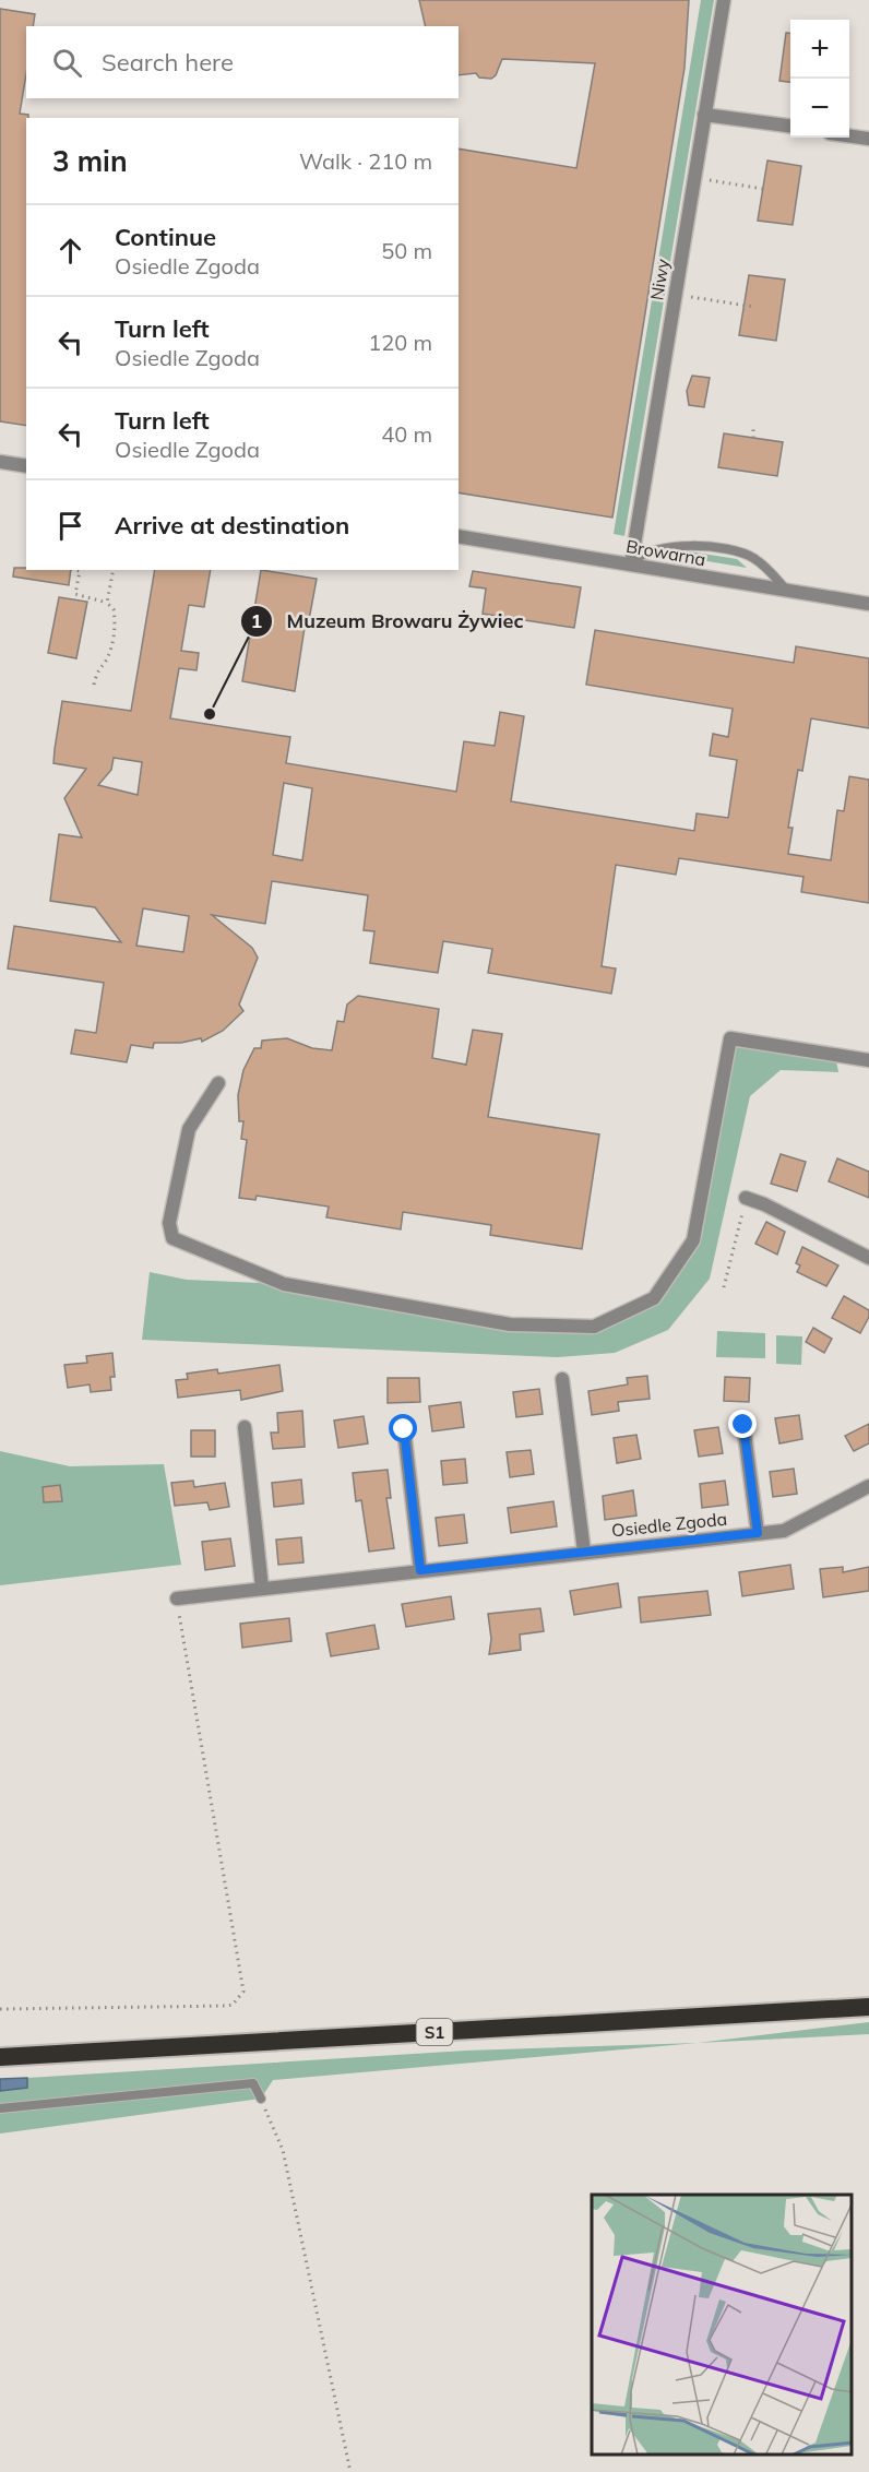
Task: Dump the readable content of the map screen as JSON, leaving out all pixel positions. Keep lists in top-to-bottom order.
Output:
{
  "streets": {
    "highway": ["S1"],
    "street": ["Niwy", "Browarna", "Osiedle Zgoda"]
  },
  "crossings": [
    ["Niwy", "Browarna"]
  ],
  "places": ["Muzeum Browaru Żywiec"],
  "page": {
    "map_buttons": ["+", "−"],
    "search": "Search here",
    "heading": ["3 min", "Walk · 210 m"],
    "list": [
      ["Continue", "Osiedle Zgoda", "50 m"],
      ["Turn left", "Osiedle Zgoda", "120 m"],
      ["Turn left", "Osiedle Zgoda", "40 m"],
      "Arrive at destination"
    ]
  }
}
